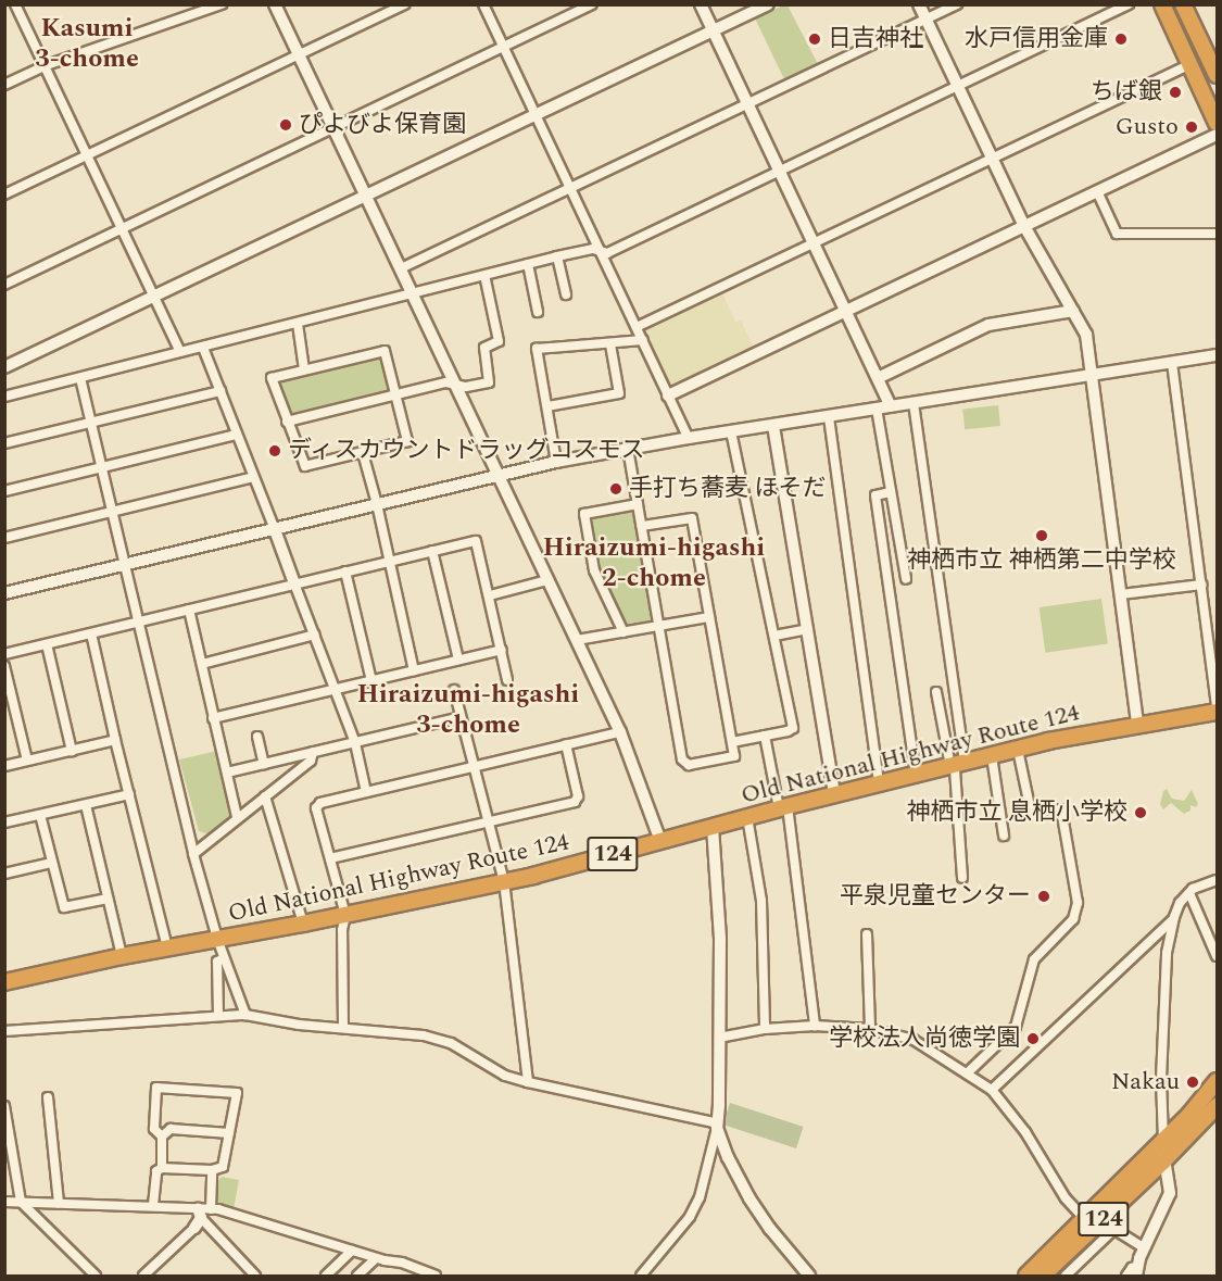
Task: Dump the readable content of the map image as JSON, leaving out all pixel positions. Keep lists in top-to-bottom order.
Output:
{
  "streets": {
    "highway": ["Old National Highway Route 124", "124"]
  },
  "districts": ["Kasumi 3-chome", "Hiraizumi-higashi 2-chome", "Hiraizumi-higashi 3-chome"],
  "places": [
    "日吉神社",
    "水戸信用金庫",
    "ちば銀",
    "ぴよびよ保育園",
    "Gusto",
    "ディスカウントドラッグコスモス",
    "手打ち蕎麦 ほそだ",
    "神栖市立 神栖第二中学校",
    "神栖市立 息栖小学校",
    "平泉児童センター",
    "学校法人尚徳学園",
    "Nakau"
  ]
}
